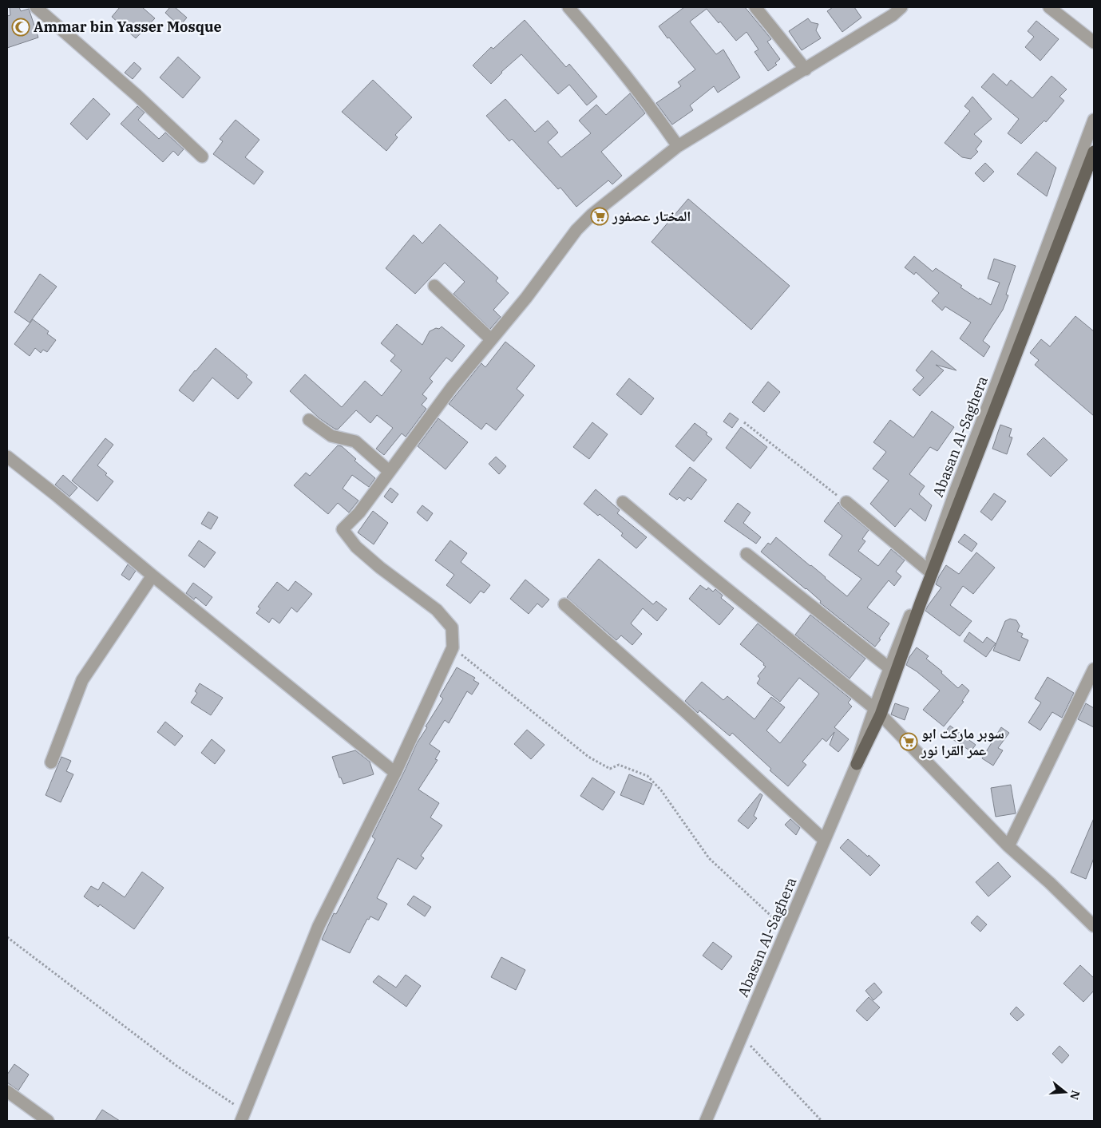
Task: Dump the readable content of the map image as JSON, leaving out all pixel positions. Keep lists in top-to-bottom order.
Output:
{
  "streets": {
    "main road": ["Abasan Al-Saghera"]
  },
  "places": {
    "mosque": ["Ammar bin Yasser Mosque"],
    "supermarket": ["المختار عصفور", "سوبر ماركت ابو عمر القرا نور"]
  },
  "north": "right"
}
